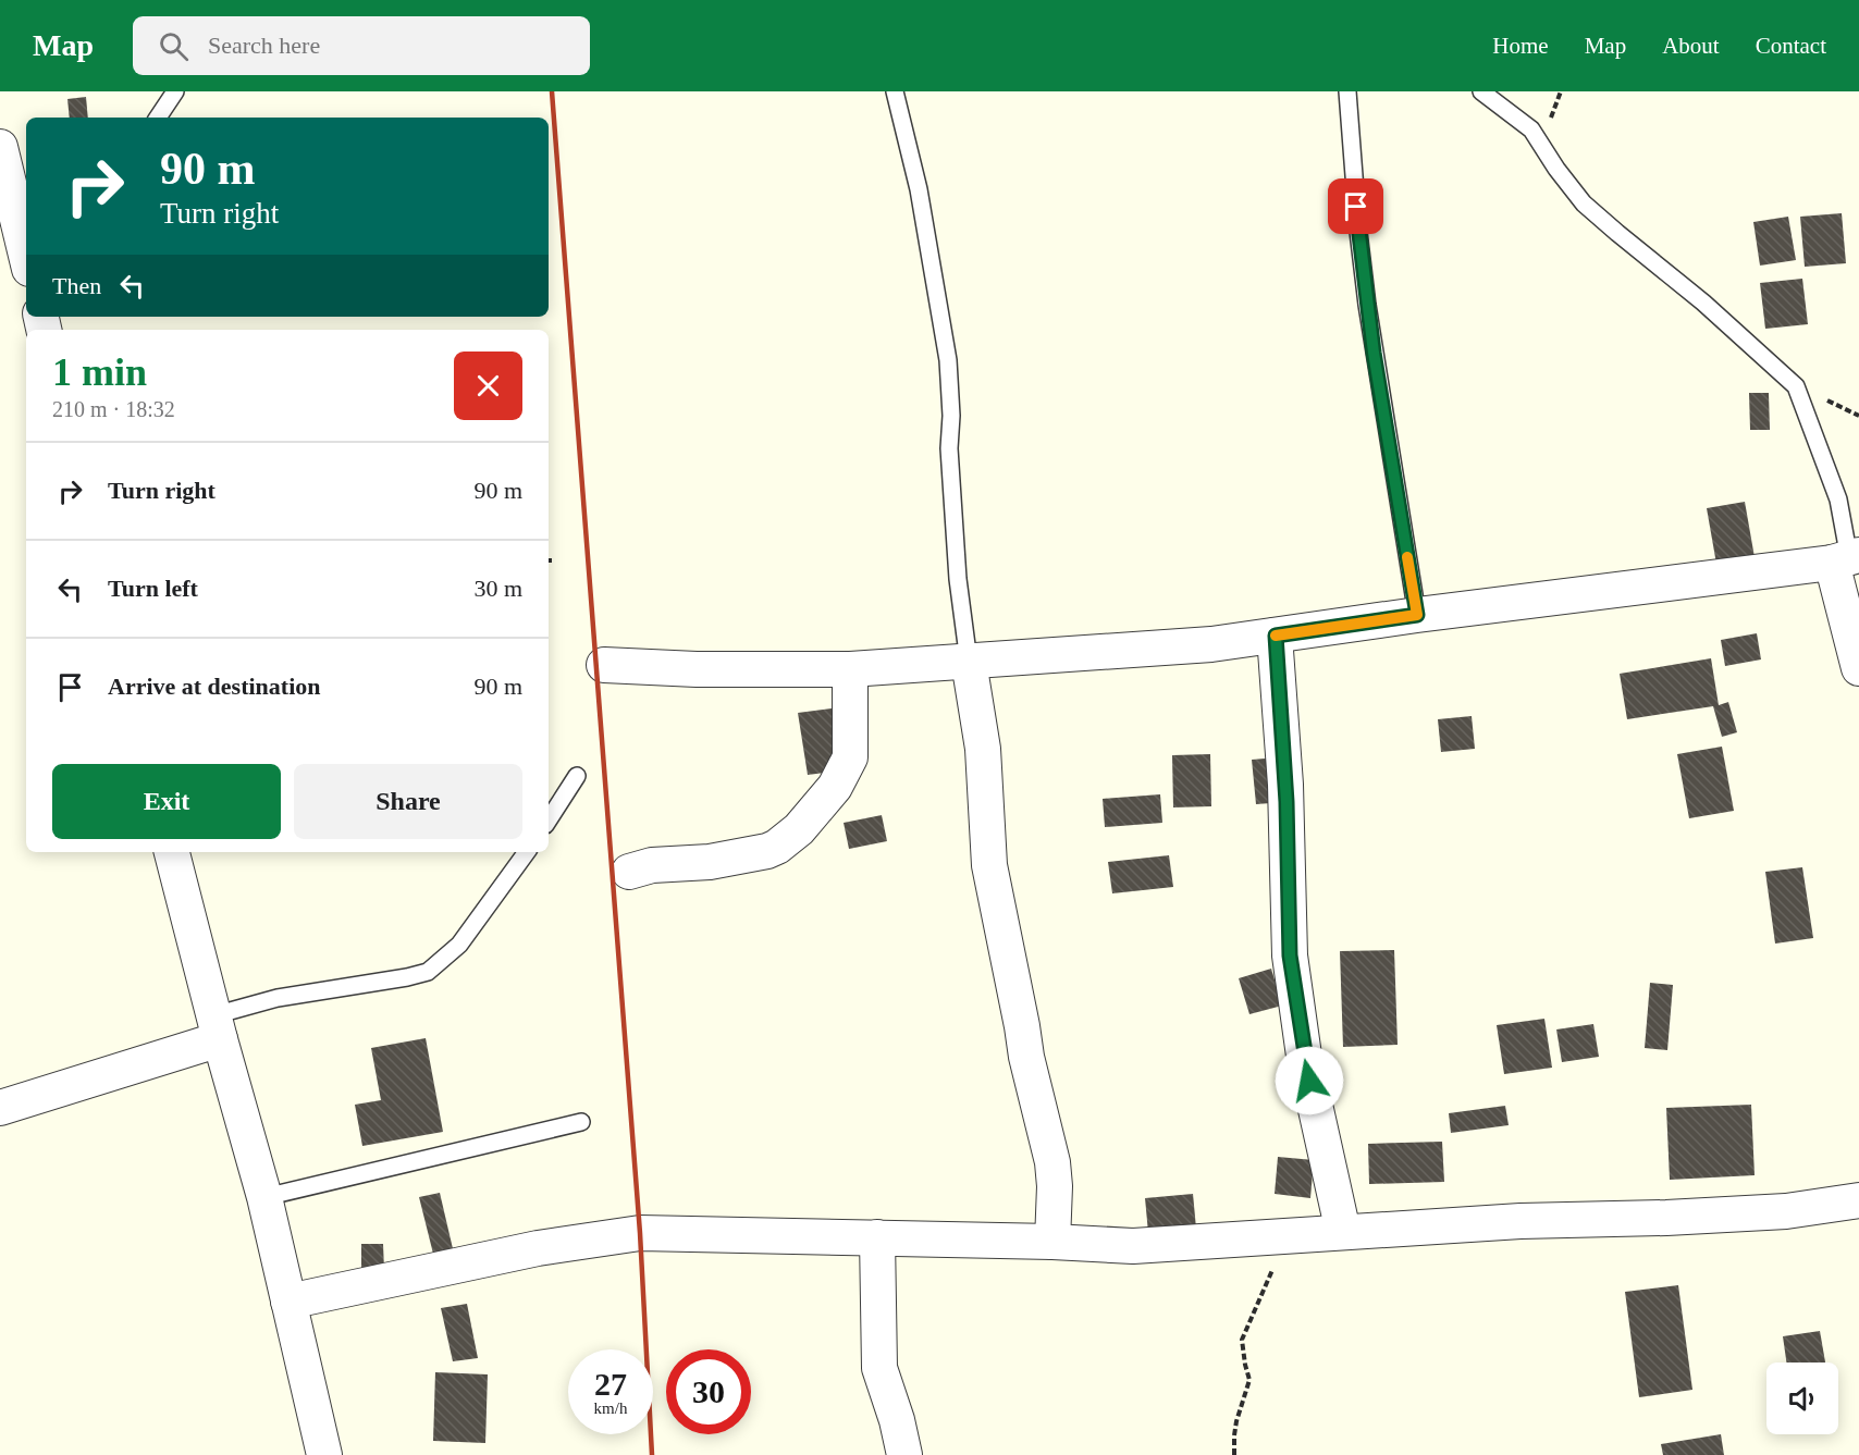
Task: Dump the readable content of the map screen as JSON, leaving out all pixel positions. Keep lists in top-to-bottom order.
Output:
{
  "page": {
    "header": "Map",
    "search": "Search here",
    "nav": [
      "Home",
      "Map",
      "About",
      "Contact"
    ],
    "turn": ["90 m", "Turn right"],
    "then": "Then",
    "heading": ["1 min", "210 m · 18:32"],
    "list": [
      {
        "name": "Turn right",
        "value": "90 m"
      },
      {
        "name": "Turn left",
        "value": "30 m"
      },
      {
        "name": "Arrive at destination",
        "value": "90 m"
      }
    ],
    "buttons": ["Exit", "Share"],
    "speed": "27 km/h",
    "limit": "30"
  }
}
